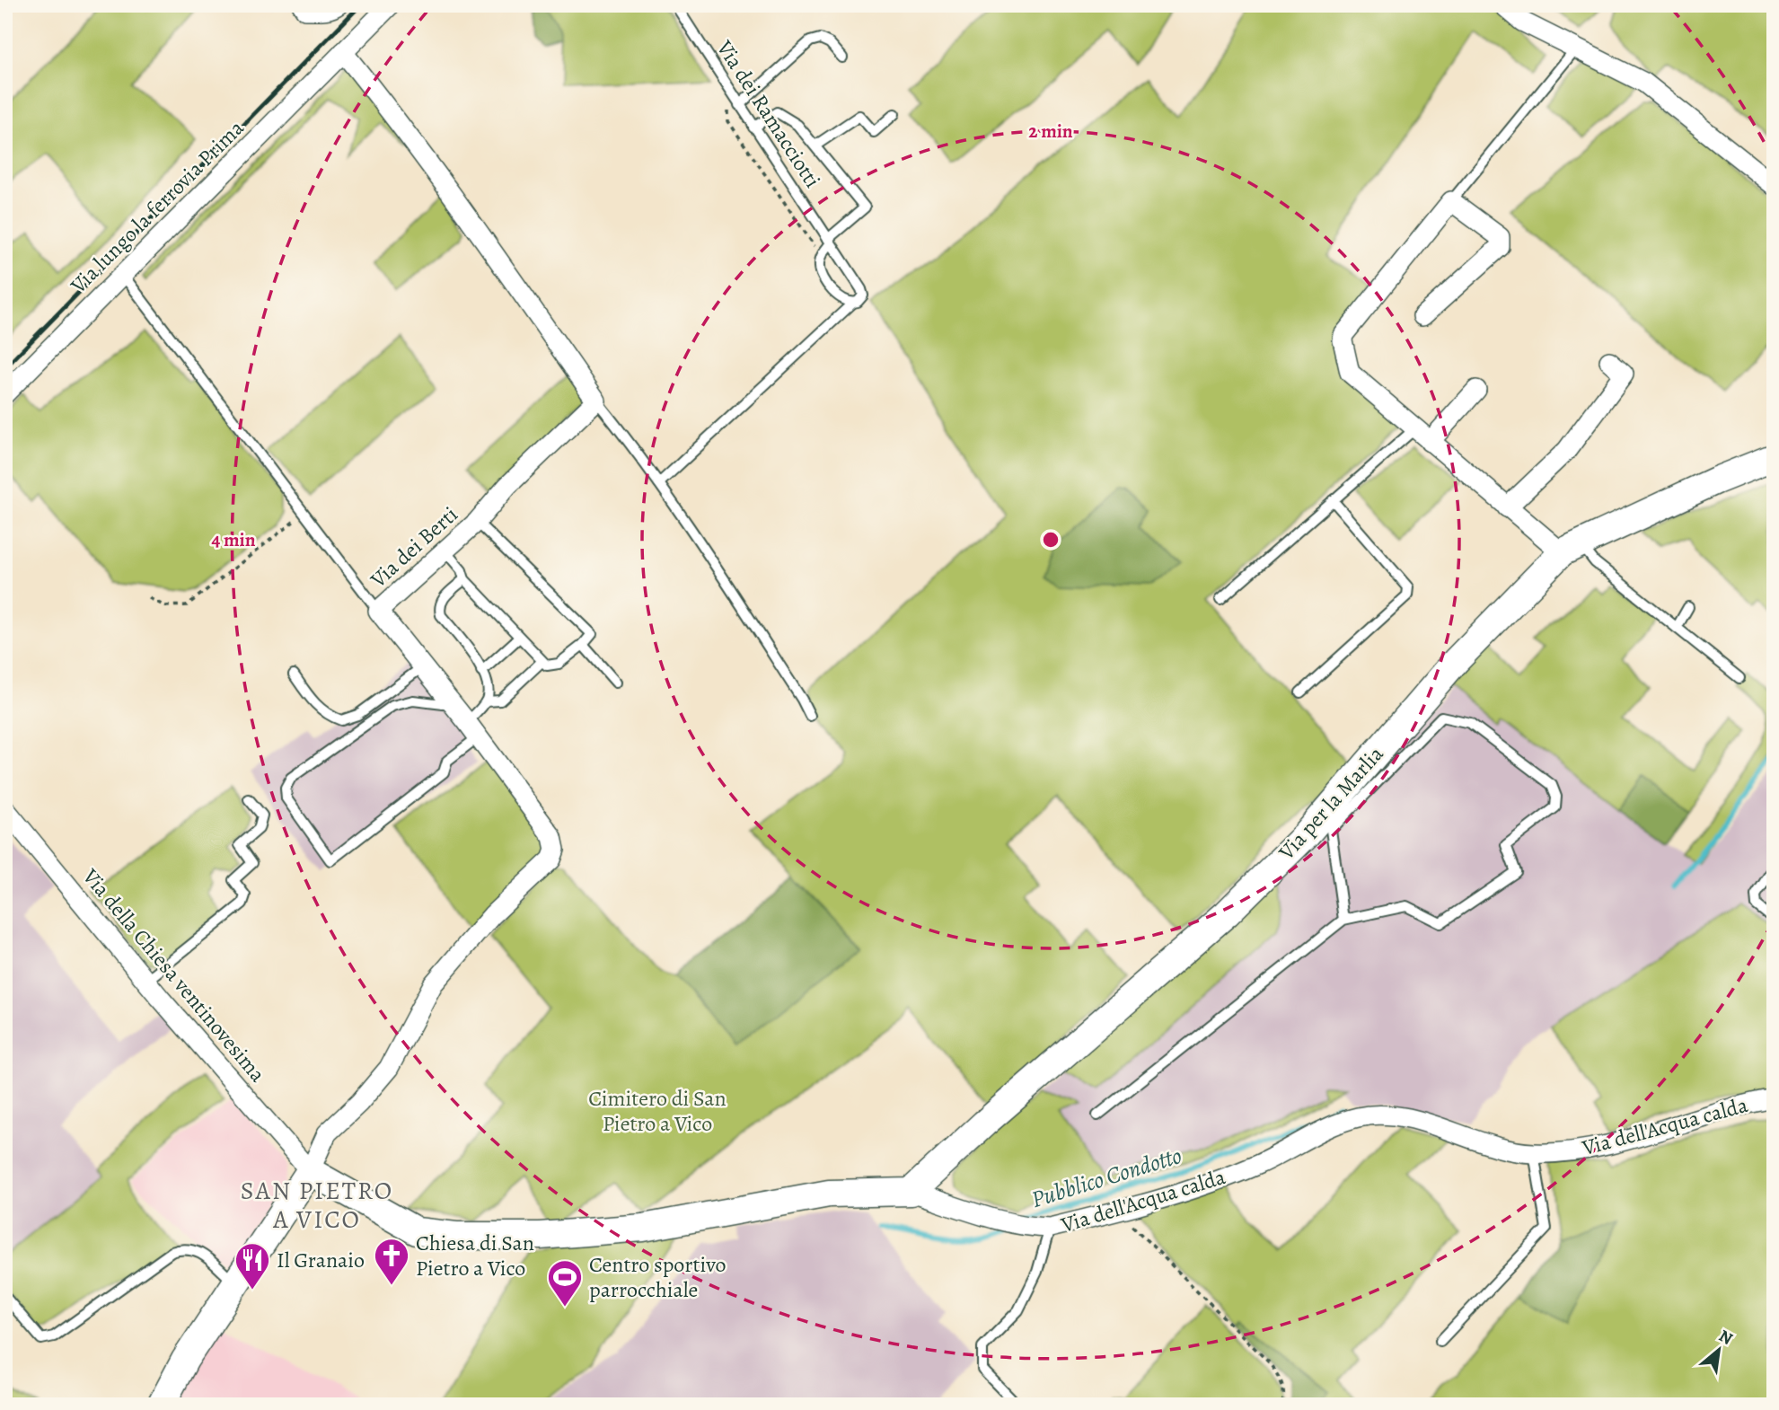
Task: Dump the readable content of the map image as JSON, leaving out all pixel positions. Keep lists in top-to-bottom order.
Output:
{
  "streets": {
    "street": [
      "Via lungo la ferrovia Prima",
      "Via dei Berti",
      "Via per la Marlia",
      "Via della Chiesa ventinovesima",
      "Via dell'Acqua calda"
    ],
    "lane": ["Via dei Ramacciotti"]
  },
  "crossings": [
    ["Via dei Berti", "Via della Chiesa ventinovesima"],
    ["Via dei Berti", "Via dell'Acqua calda"],
    ["Via per la Marlia", "Via dell'Acqua calda"],
    ["Via della Chiesa ventinovesima", "Via dell'Acqua calda"]
  ],
  "districts": ["SAN PIETRO A VICO"],
  "water": ["Pubblico Condotto"],
  "parks": ["Cimitero di San Pietro a Vico"],
  "places": {
    "church": ["Chiesa di San Pietro a Vico"],
    "restaurant": ["Il Granaio"],
    "sports": ["Centro sportivo parrocchiale"]
  },
  "north": "top right",
  "rings": ["2 min", "4 min"]
}
